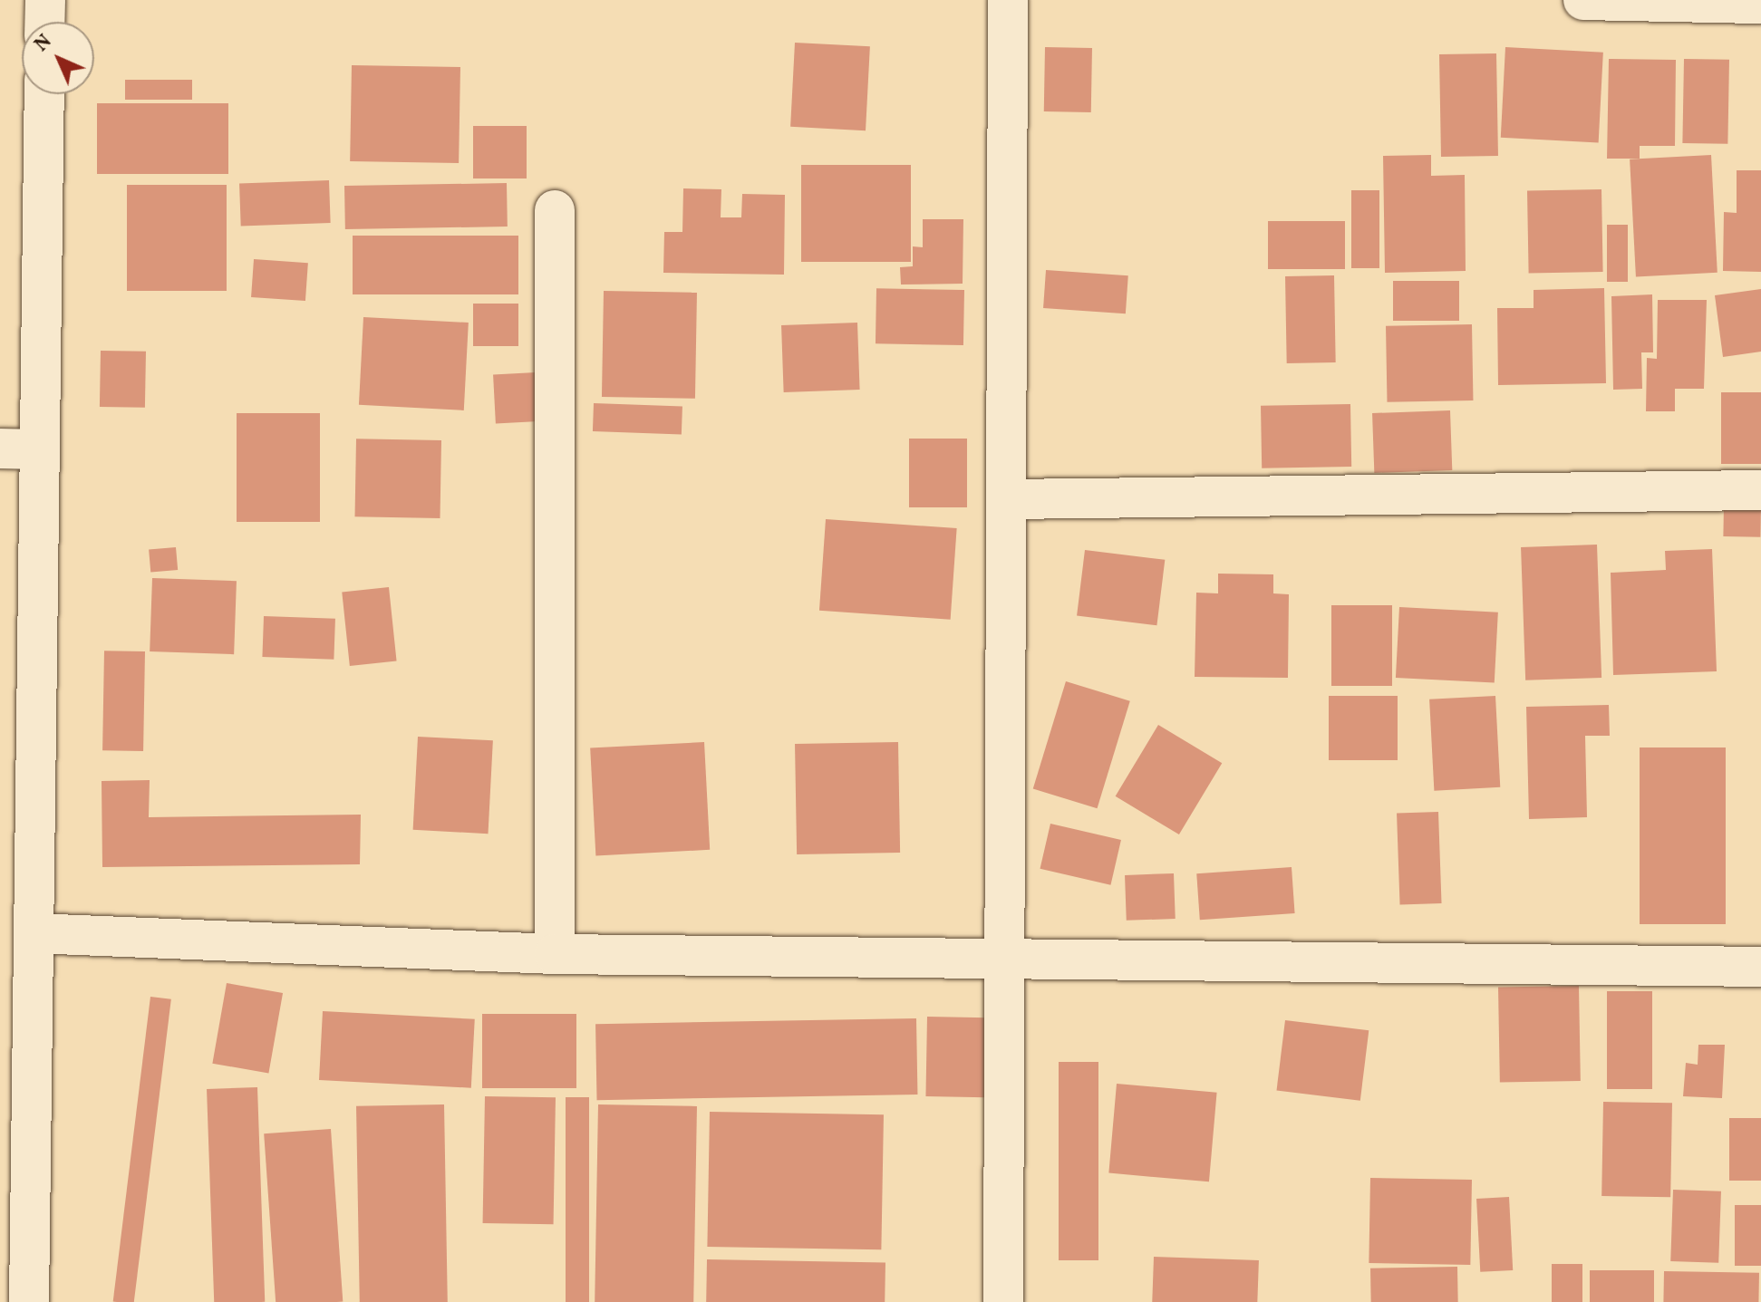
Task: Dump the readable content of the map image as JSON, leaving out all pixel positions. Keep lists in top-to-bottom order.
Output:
{
  "north": "top left"
}
